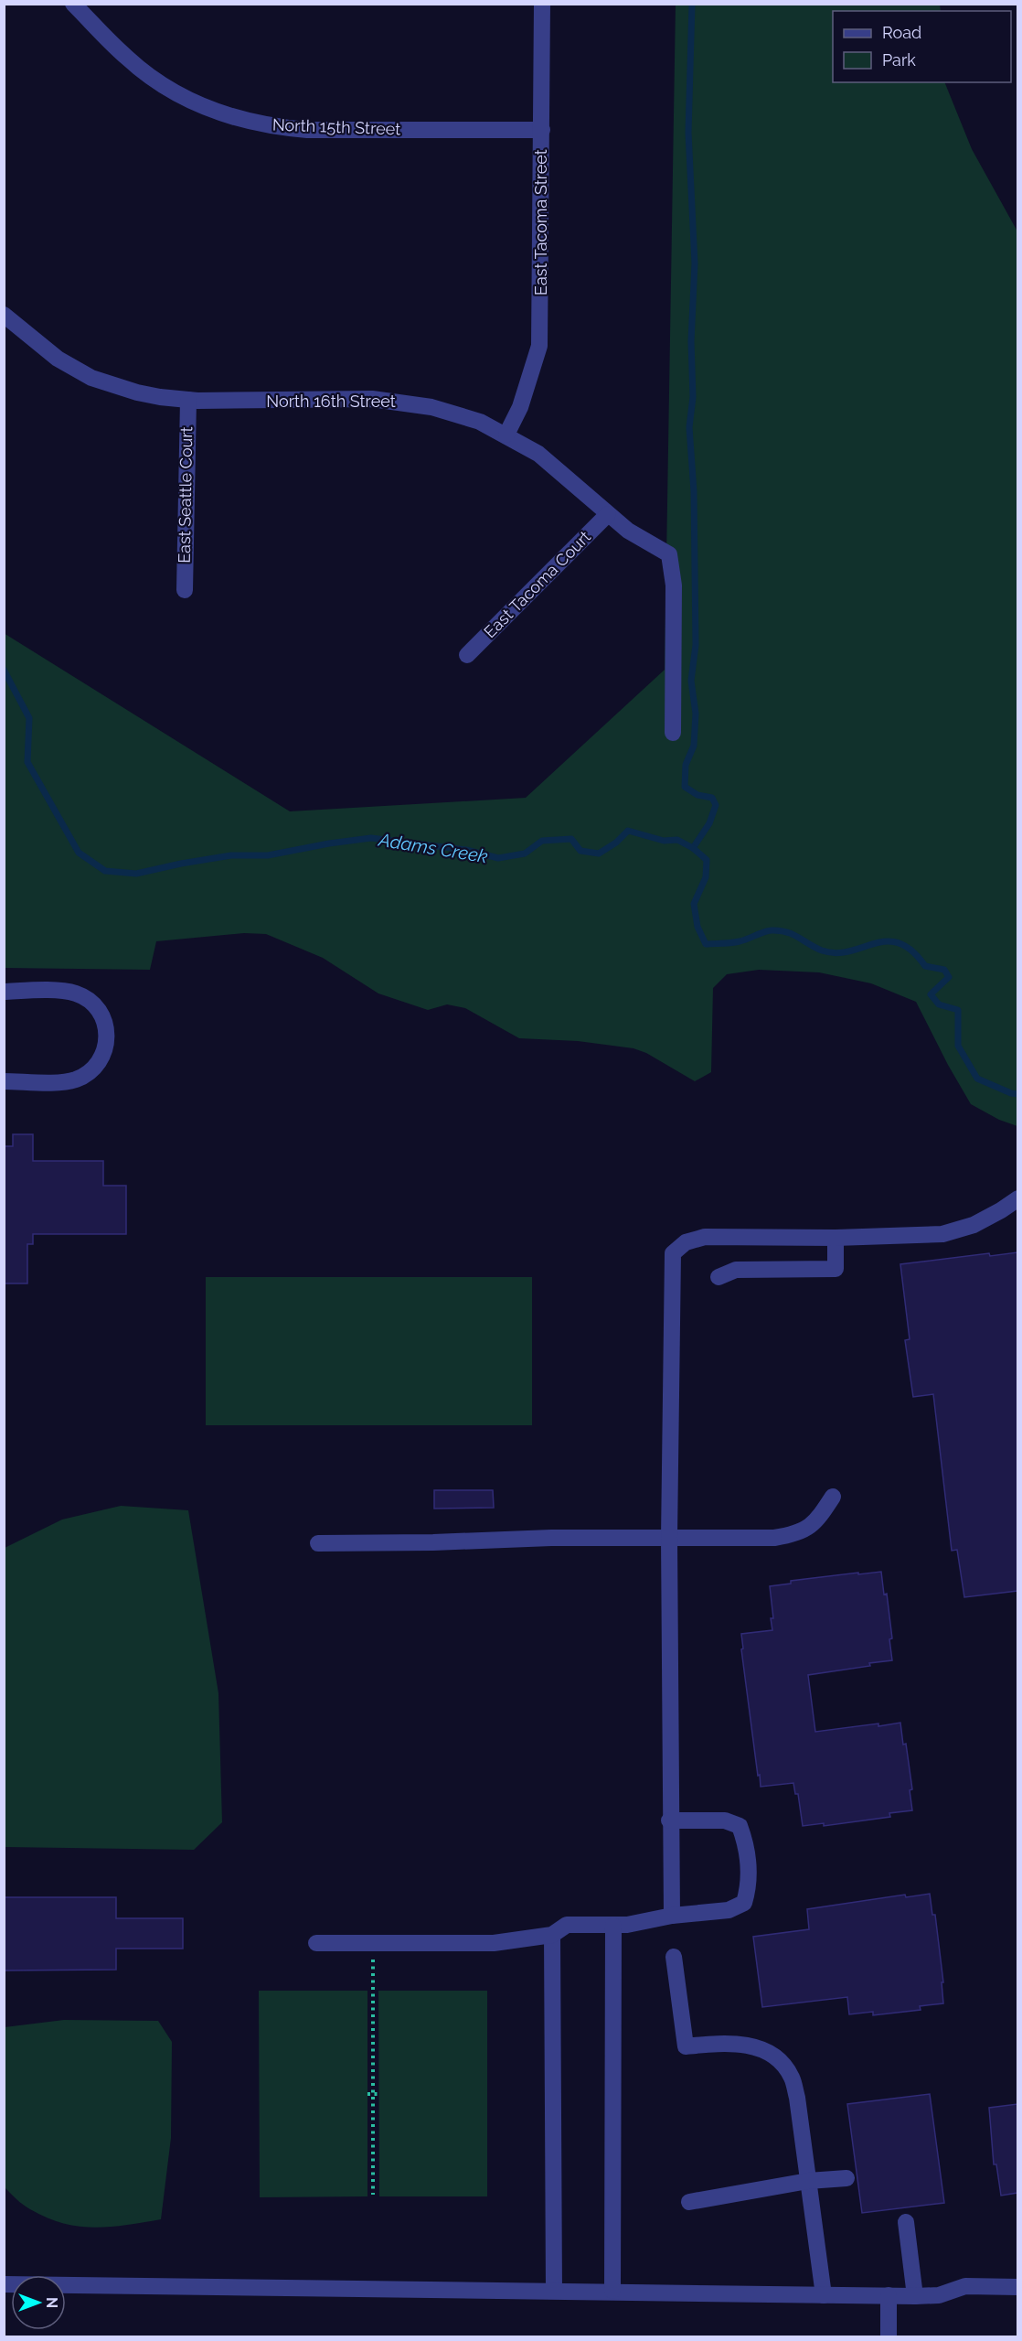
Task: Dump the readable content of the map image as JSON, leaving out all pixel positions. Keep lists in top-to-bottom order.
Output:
{
  "streets": {
    "street": [
      "North 15th Street",
      "East Tacoma Street",
      "North 16th Street",
      "East Seattle Court",
      "East Tacoma Court"
    ]
  },
  "crossings": [
    ["North 15th Street", "East Tacoma Street"],
    ["East Tacoma Street", "North 16th Street"],
    ["North 16th Street", "East Seattle Court"],
    ["North 16th Street", "East Tacoma Court"]
  ],
  "water": ["Adams Creek"],
  "legend": ["Road", "Park"],
  "north": "right"
}
